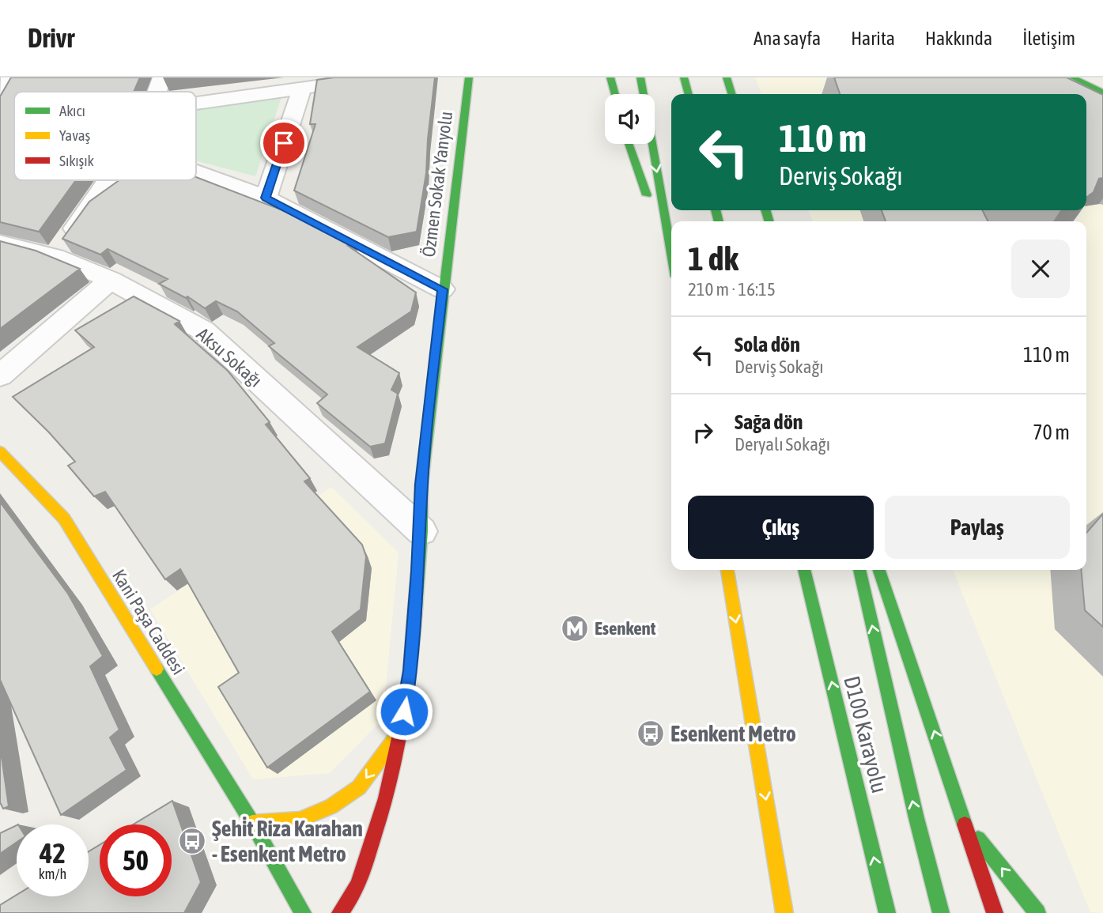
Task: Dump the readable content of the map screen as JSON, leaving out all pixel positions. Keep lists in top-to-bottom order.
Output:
{
  "streets": {
    "main road": ["Özmen Sokak Yanyolu", "Kani Paşa Caddesi", "D100 Karayolu"],
    "street": ["Aksu Sokağı"]
  },
  "crossings": [
    ["Özmen Sokak Yanyolu", "Aksu Sokağı"]
  ],
  "places": {
    "metro station": ["Esenkent"],
    "bus stop": ["Esenkent Metro", "Şehi̇t Riza Karahan - Esenkent Metro"]
  },
  "legend": ["Akıcı", "Yavaş", "Sıkışık"],
  "page": {
    "header": "Drivr",
    "nav": [
      "Ana sayfa",
      "Harita",
      "Hakkında",
      "İletişim"
    ],
    "turn": ["110 m", "Derviş Sokağı"],
    "heading": ["1 dk", "210 m · 16:15"],
    "list": [
      {
        "name": "Sola dön",
        "note": "Derviş Sokağı",
        "value": "110 m"
      },
      {
        "name": "Sağa dön",
        "note": "Deryalı Sokağı",
        "value": "70 m"
      }
    ],
    "buttons": ["Çıkış", "Paylaş"],
    "speed": "42 km/h",
    "limit": "50"
  }
}
